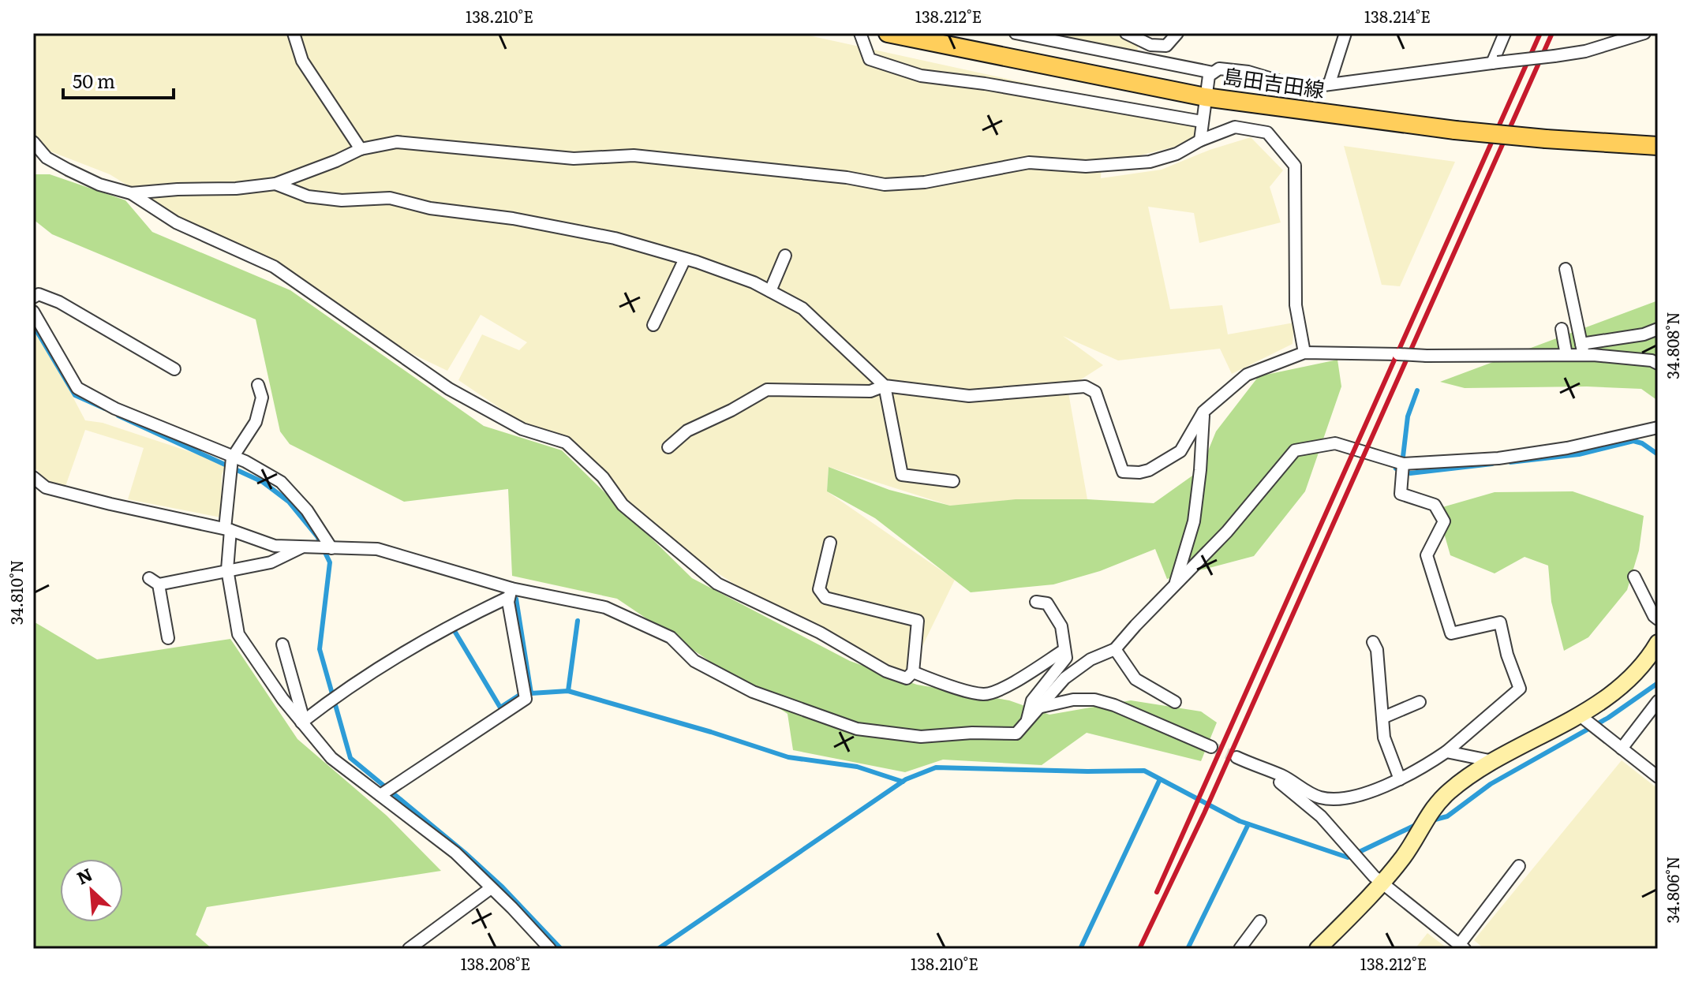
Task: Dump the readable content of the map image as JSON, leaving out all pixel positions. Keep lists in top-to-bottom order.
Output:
{
  "streets": {
    "main road": ["島田吉田線"]
  },
  "scale_bar": "50 m",
  "north": "top left",
  "coordinates": [
    "138.210°E",
    "138.212°E",
    "138.214°E",
    "34.808°N",
    "34.810°N",
    "34.806°N",
    "138.208°E"
  ]
}
